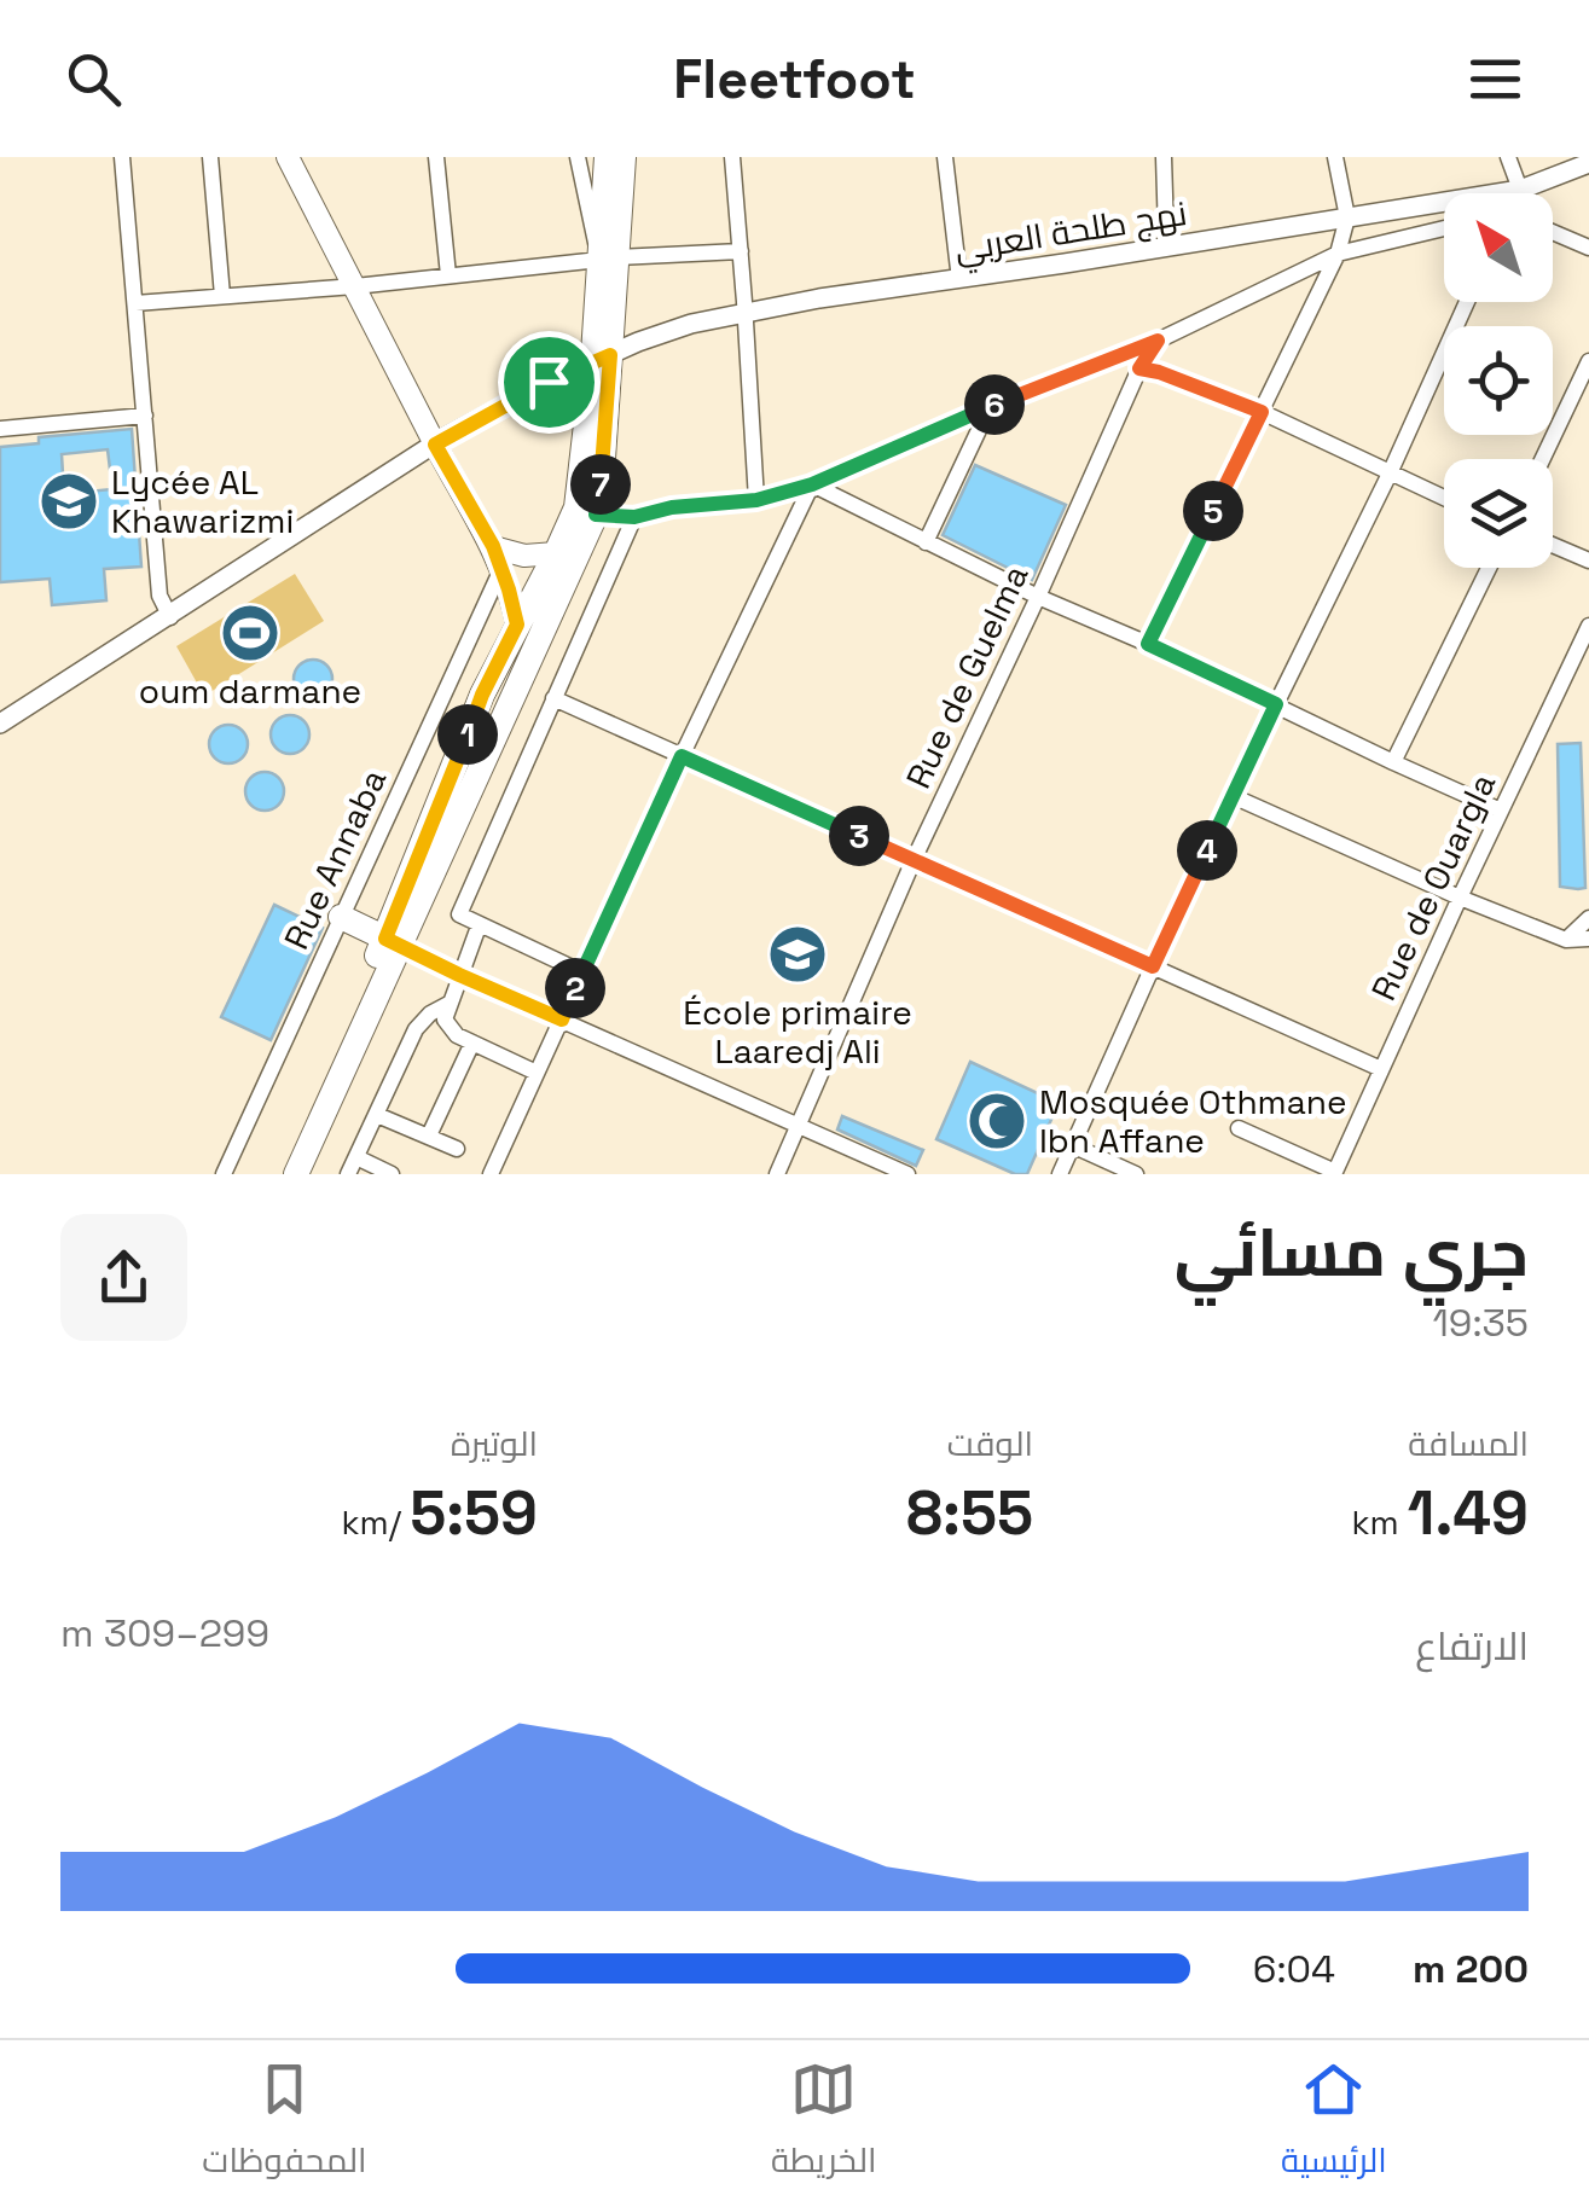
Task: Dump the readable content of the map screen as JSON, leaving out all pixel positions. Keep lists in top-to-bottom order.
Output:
{
  "streets": {
    "street": [
      "نهج طلحة العربي",
      "Rue de Guelma",
      "Rue Annaba",
      "Rue de Ouargla"
    ]
  },
  "places": {
    "school or university": ["Lycée AL Khawarizmi", "École primaire Laaredj Ali"],
    "sports": ["oum darmane"],
    "mosque": ["Mosquée Othmane Ibn Affane"]
  },
  "north": "top left",
  "page": {
    "header": "Fleetfoot",
    "pins": [
      "6",
      "7",
      "5",
      "1",
      "3",
      "4",
      "2"
    ],
    "heading": ["جري مسائي", "19:35"],
    "stats": [
      ["المسافة", "1.49 km"],
      ["الوقت", "8:55"],
      ["الوتيرة", "5:59 /km"]
    ],
    "chart": ["الارتفاع", "299–309 m"],
    "list": [
      {
        "name": "200 m",
        "note": "6:04"
      }
    ],
    "tabs": ["الرئيسية", "الخريطة", "المحفوظات"]
  }
}
